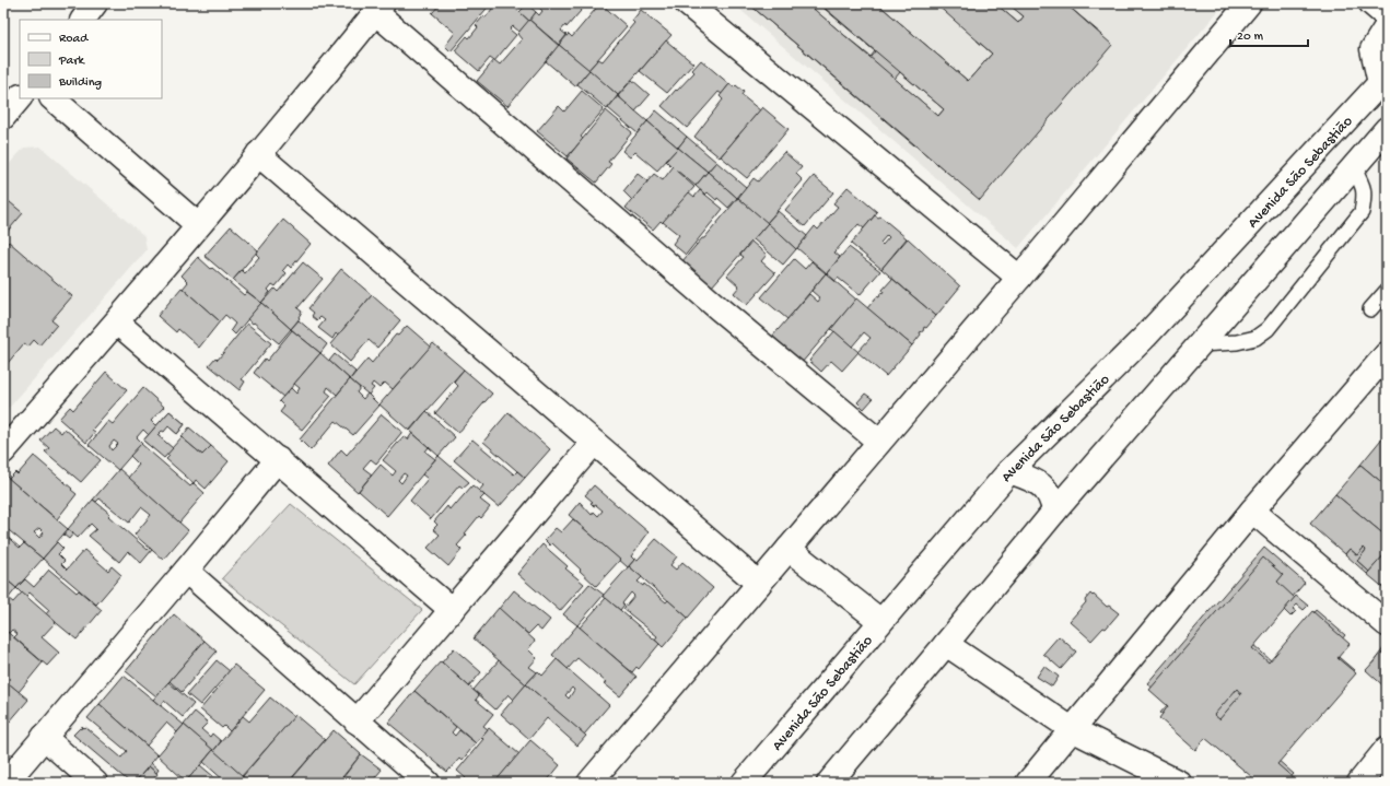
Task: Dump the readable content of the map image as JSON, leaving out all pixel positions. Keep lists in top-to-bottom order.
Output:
{
  "streets": {
    "street": ["Avenida São Sebastião"]
  },
  "legend": ["Road", "Park", "Building"],
  "scale_bar": "20 m"
}
